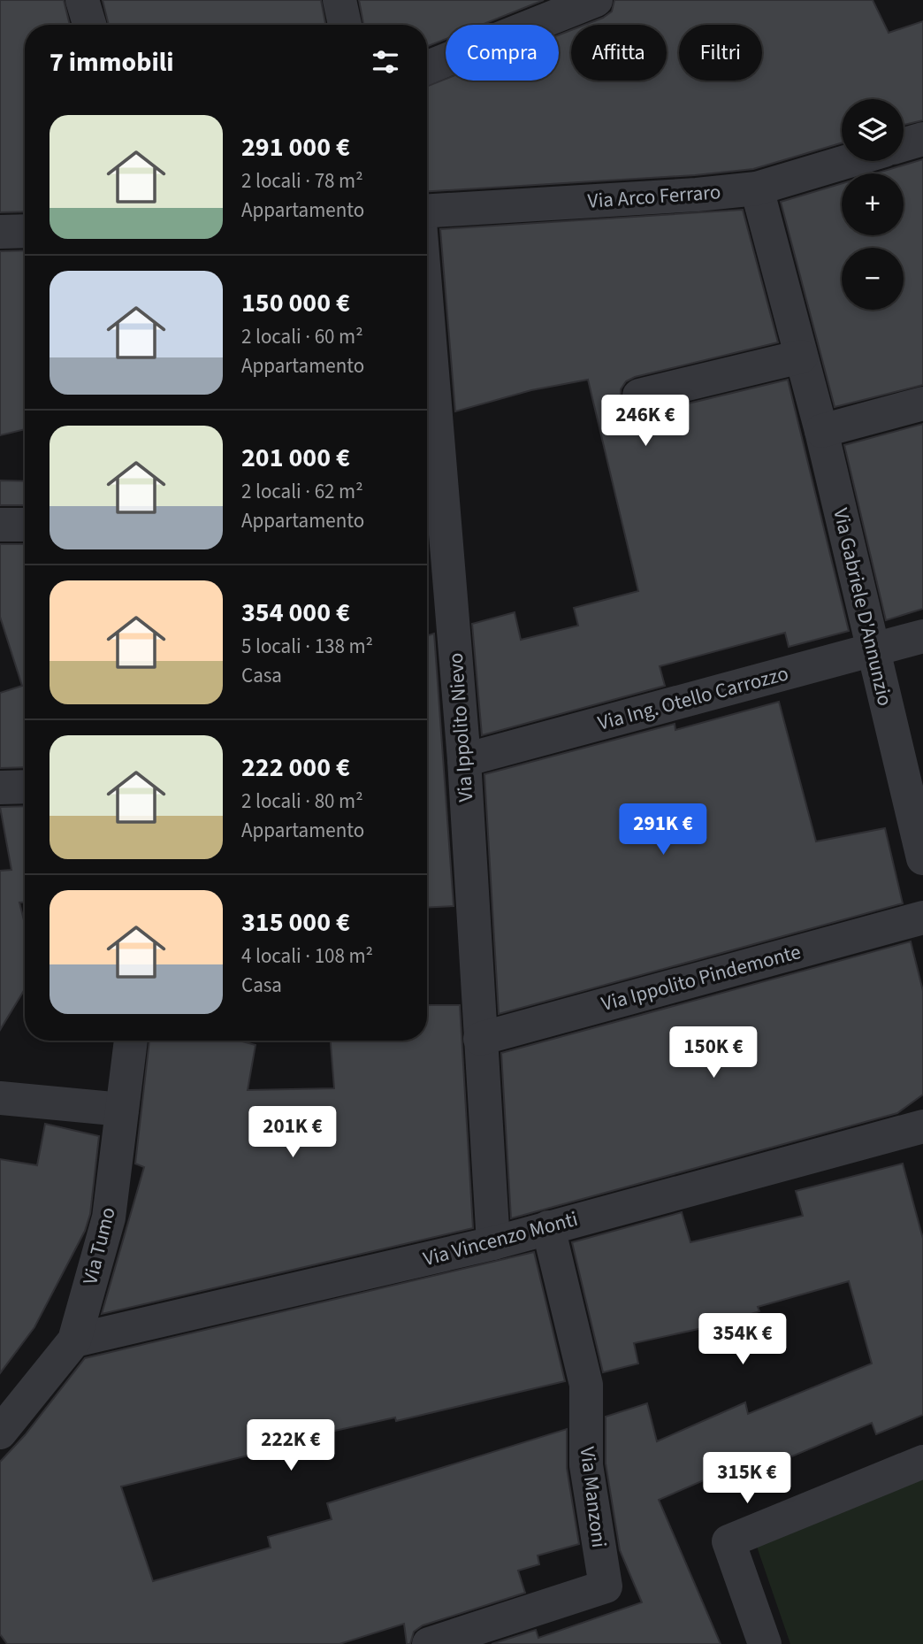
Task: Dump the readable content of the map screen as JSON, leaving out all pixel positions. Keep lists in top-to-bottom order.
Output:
{
  "streets": {
    "street": [
      "Via Arco Ferraro",
      "Via Gabriele D'Annunzio",
      "Via Ing. Otello Carrozzo",
      "Via Ippolito Nievo",
      "Via Ippolito Pindemonte",
      "Via Vincenzo Monti",
      "Via Tumo",
      "Via Manzoni"
    ]
  },
  "crossings": [
    ["Via Arco Ferraro", "Via Gabriele D'Annunzio"],
    ["Via Gabriele D'Annunzio", "Via Ing. Otello Carrozzo"],
    ["Via Ing. Otello Carrozzo", "Via Ippolito Nievo"],
    ["Via Ippolito Nievo", "Via Ippolito Pindemonte"],
    ["Via Ippolito Nievo", "Via Vincenzo Monti"],
    ["Via Vincenzo Monti", "Via Tumo"],
    ["Via Vincenzo Monti", "Via Manzoni"]
  ],
  "page": {
    "chip": ["Compra", "Affitta", "Filtri"],
    "heading": "7 immobili",
    "map_buttons": ["+", "−"],
    "list": [
      {
        "name": "291 000 €",
        "note": "2 locali · 78 m² · Appartamento"
      },
      {
        "name": "150 000 €",
        "note": "2 locali · 60 m² · Appartamento"
      },
      {
        "name": "201 000 €",
        "note": "2 locali · 62 m² · Appartamento"
      },
      {
        "name": "354 000 €",
        "note": "5 locali · 138 m² · Casa"
      },
      {
        "name": "222 000 €",
        "note": "2 locali · 80 m² · Appartamento"
      },
      {
        "name": "315 000 €",
        "note": "4 locali · 108 m² · Casa"
      }
    ],
    "price": [
      "246K €",
      "291K €",
      "150K €",
      "201K €",
      "354K €",
      "222K €",
      "315K €"
    ]
  }
}
